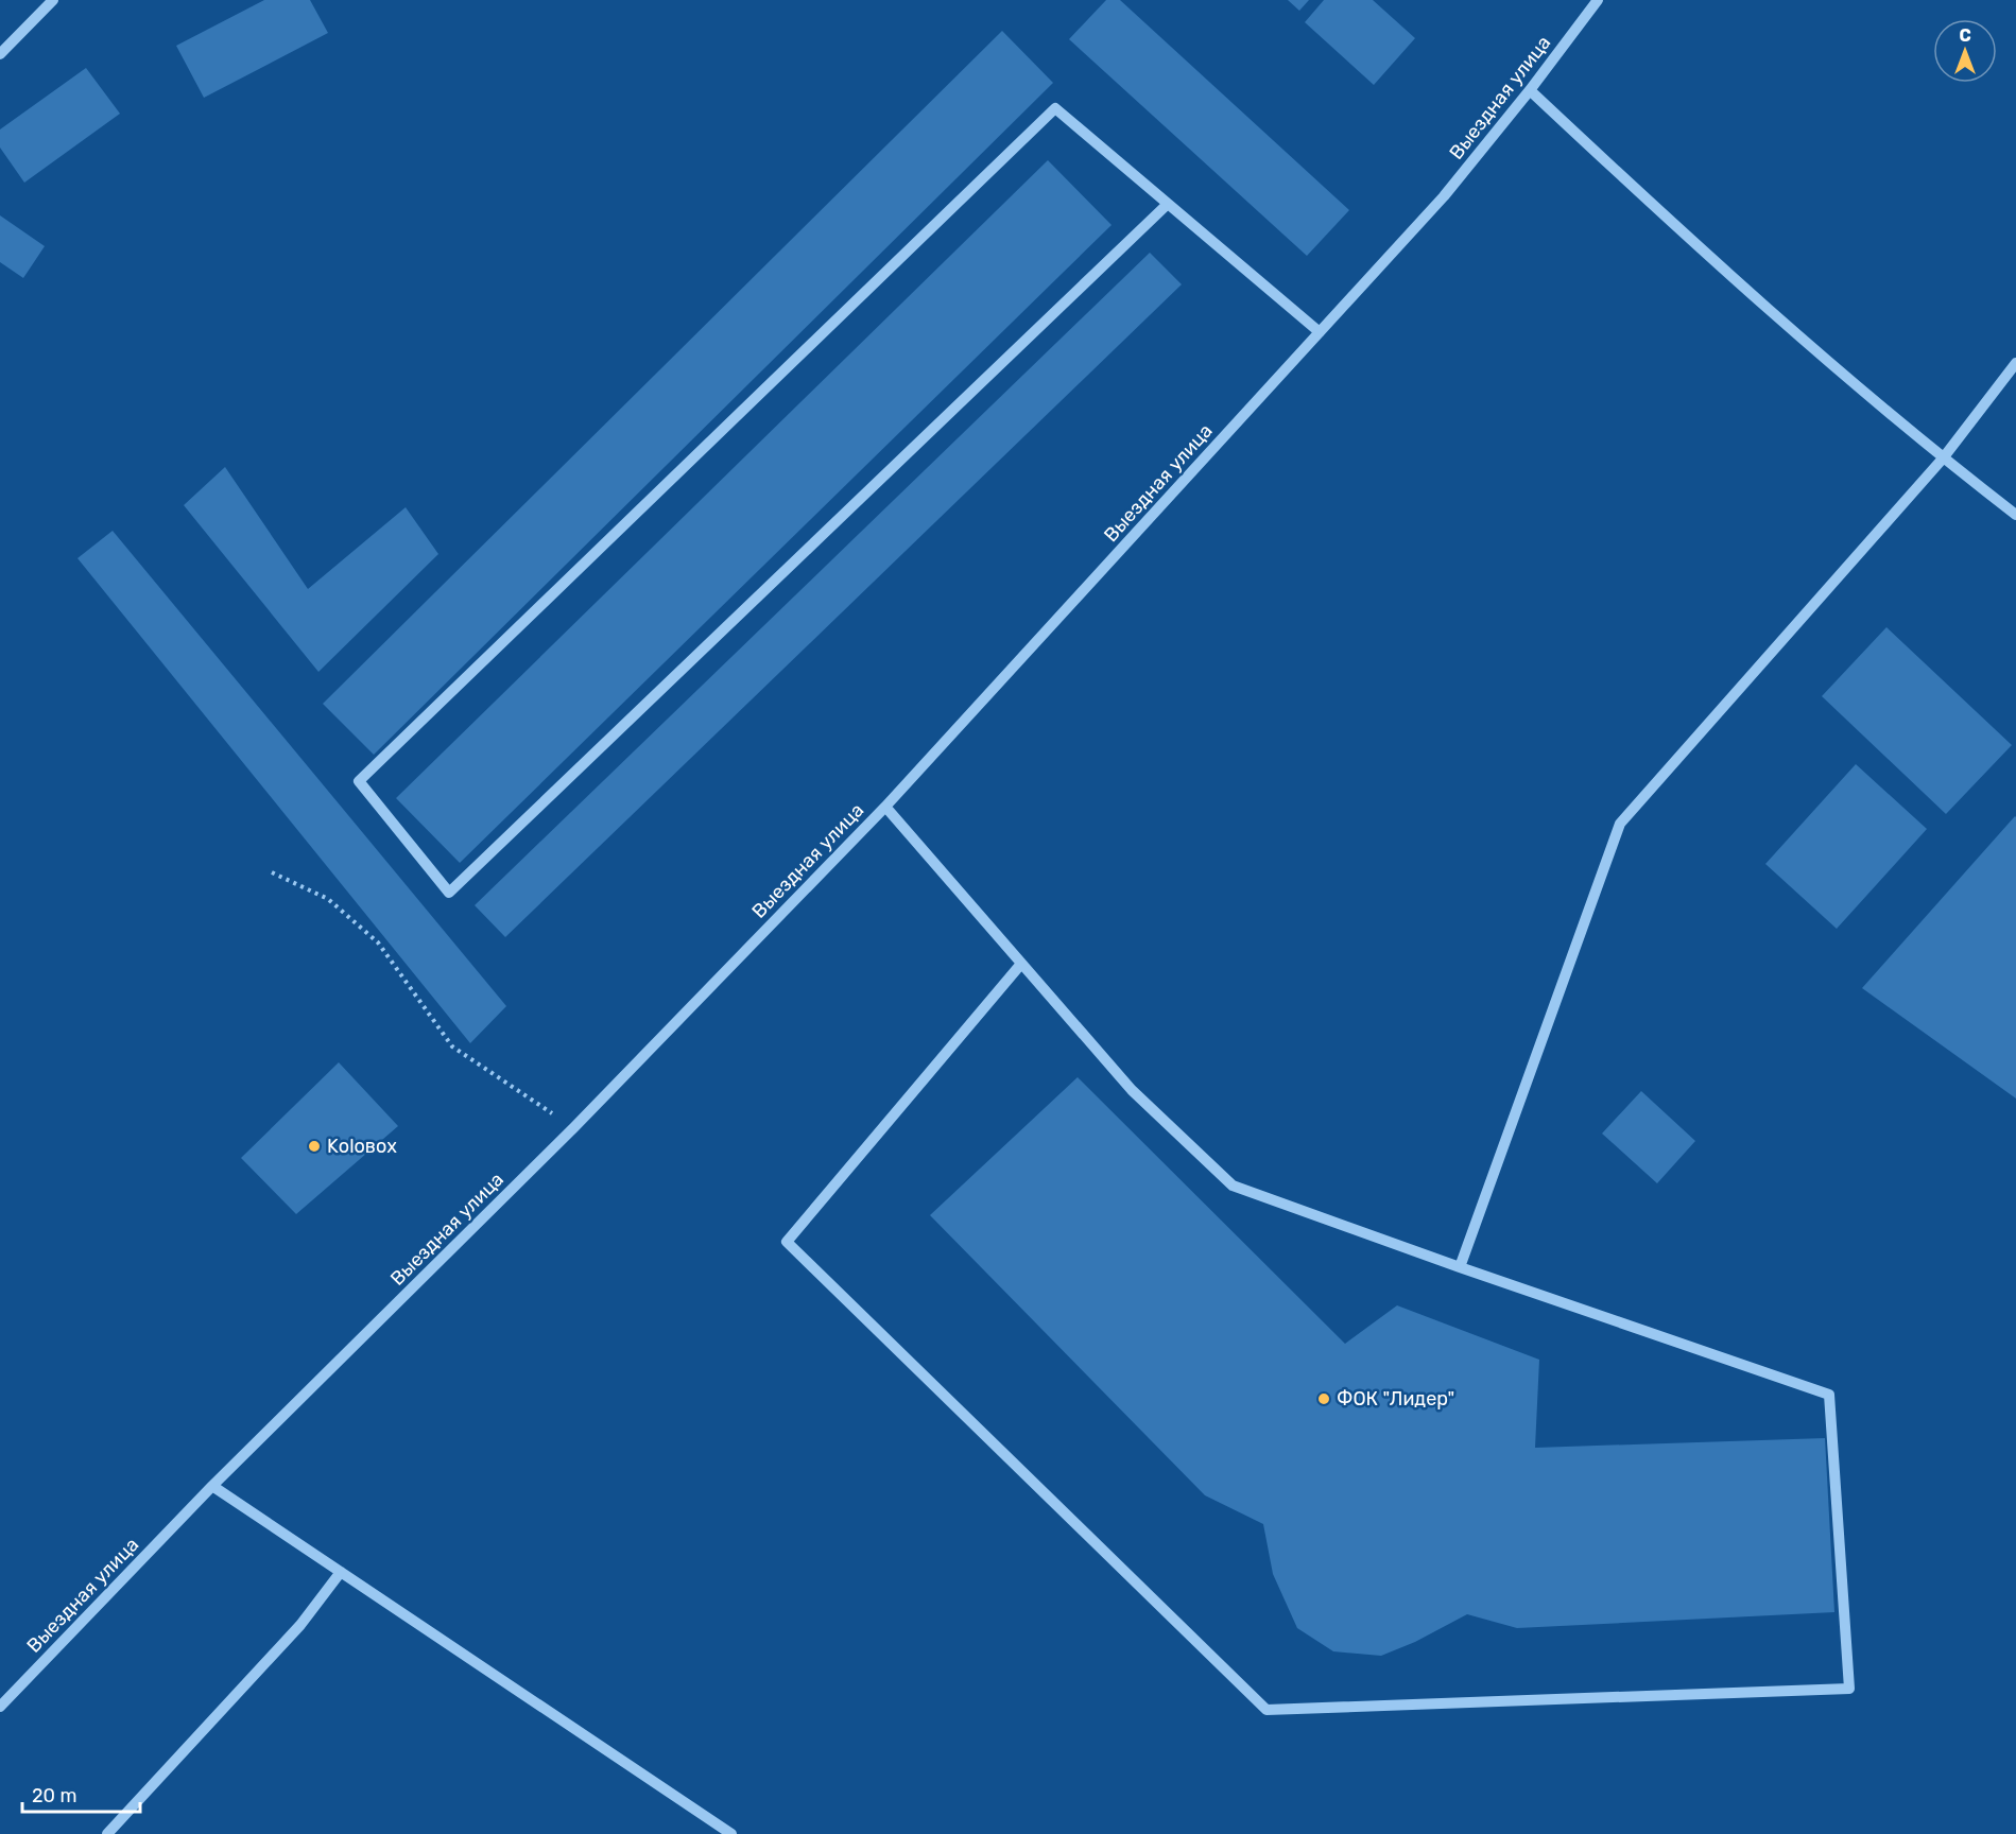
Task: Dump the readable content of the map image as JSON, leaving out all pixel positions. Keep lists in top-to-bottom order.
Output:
{
  "streets": {
    "street": ["Выездная улица"]
  },
  "places": ["Kоlовох", "ФОК \"Лидер\""],
  "scale_bar": "20 m",
  "north": "top"
}
